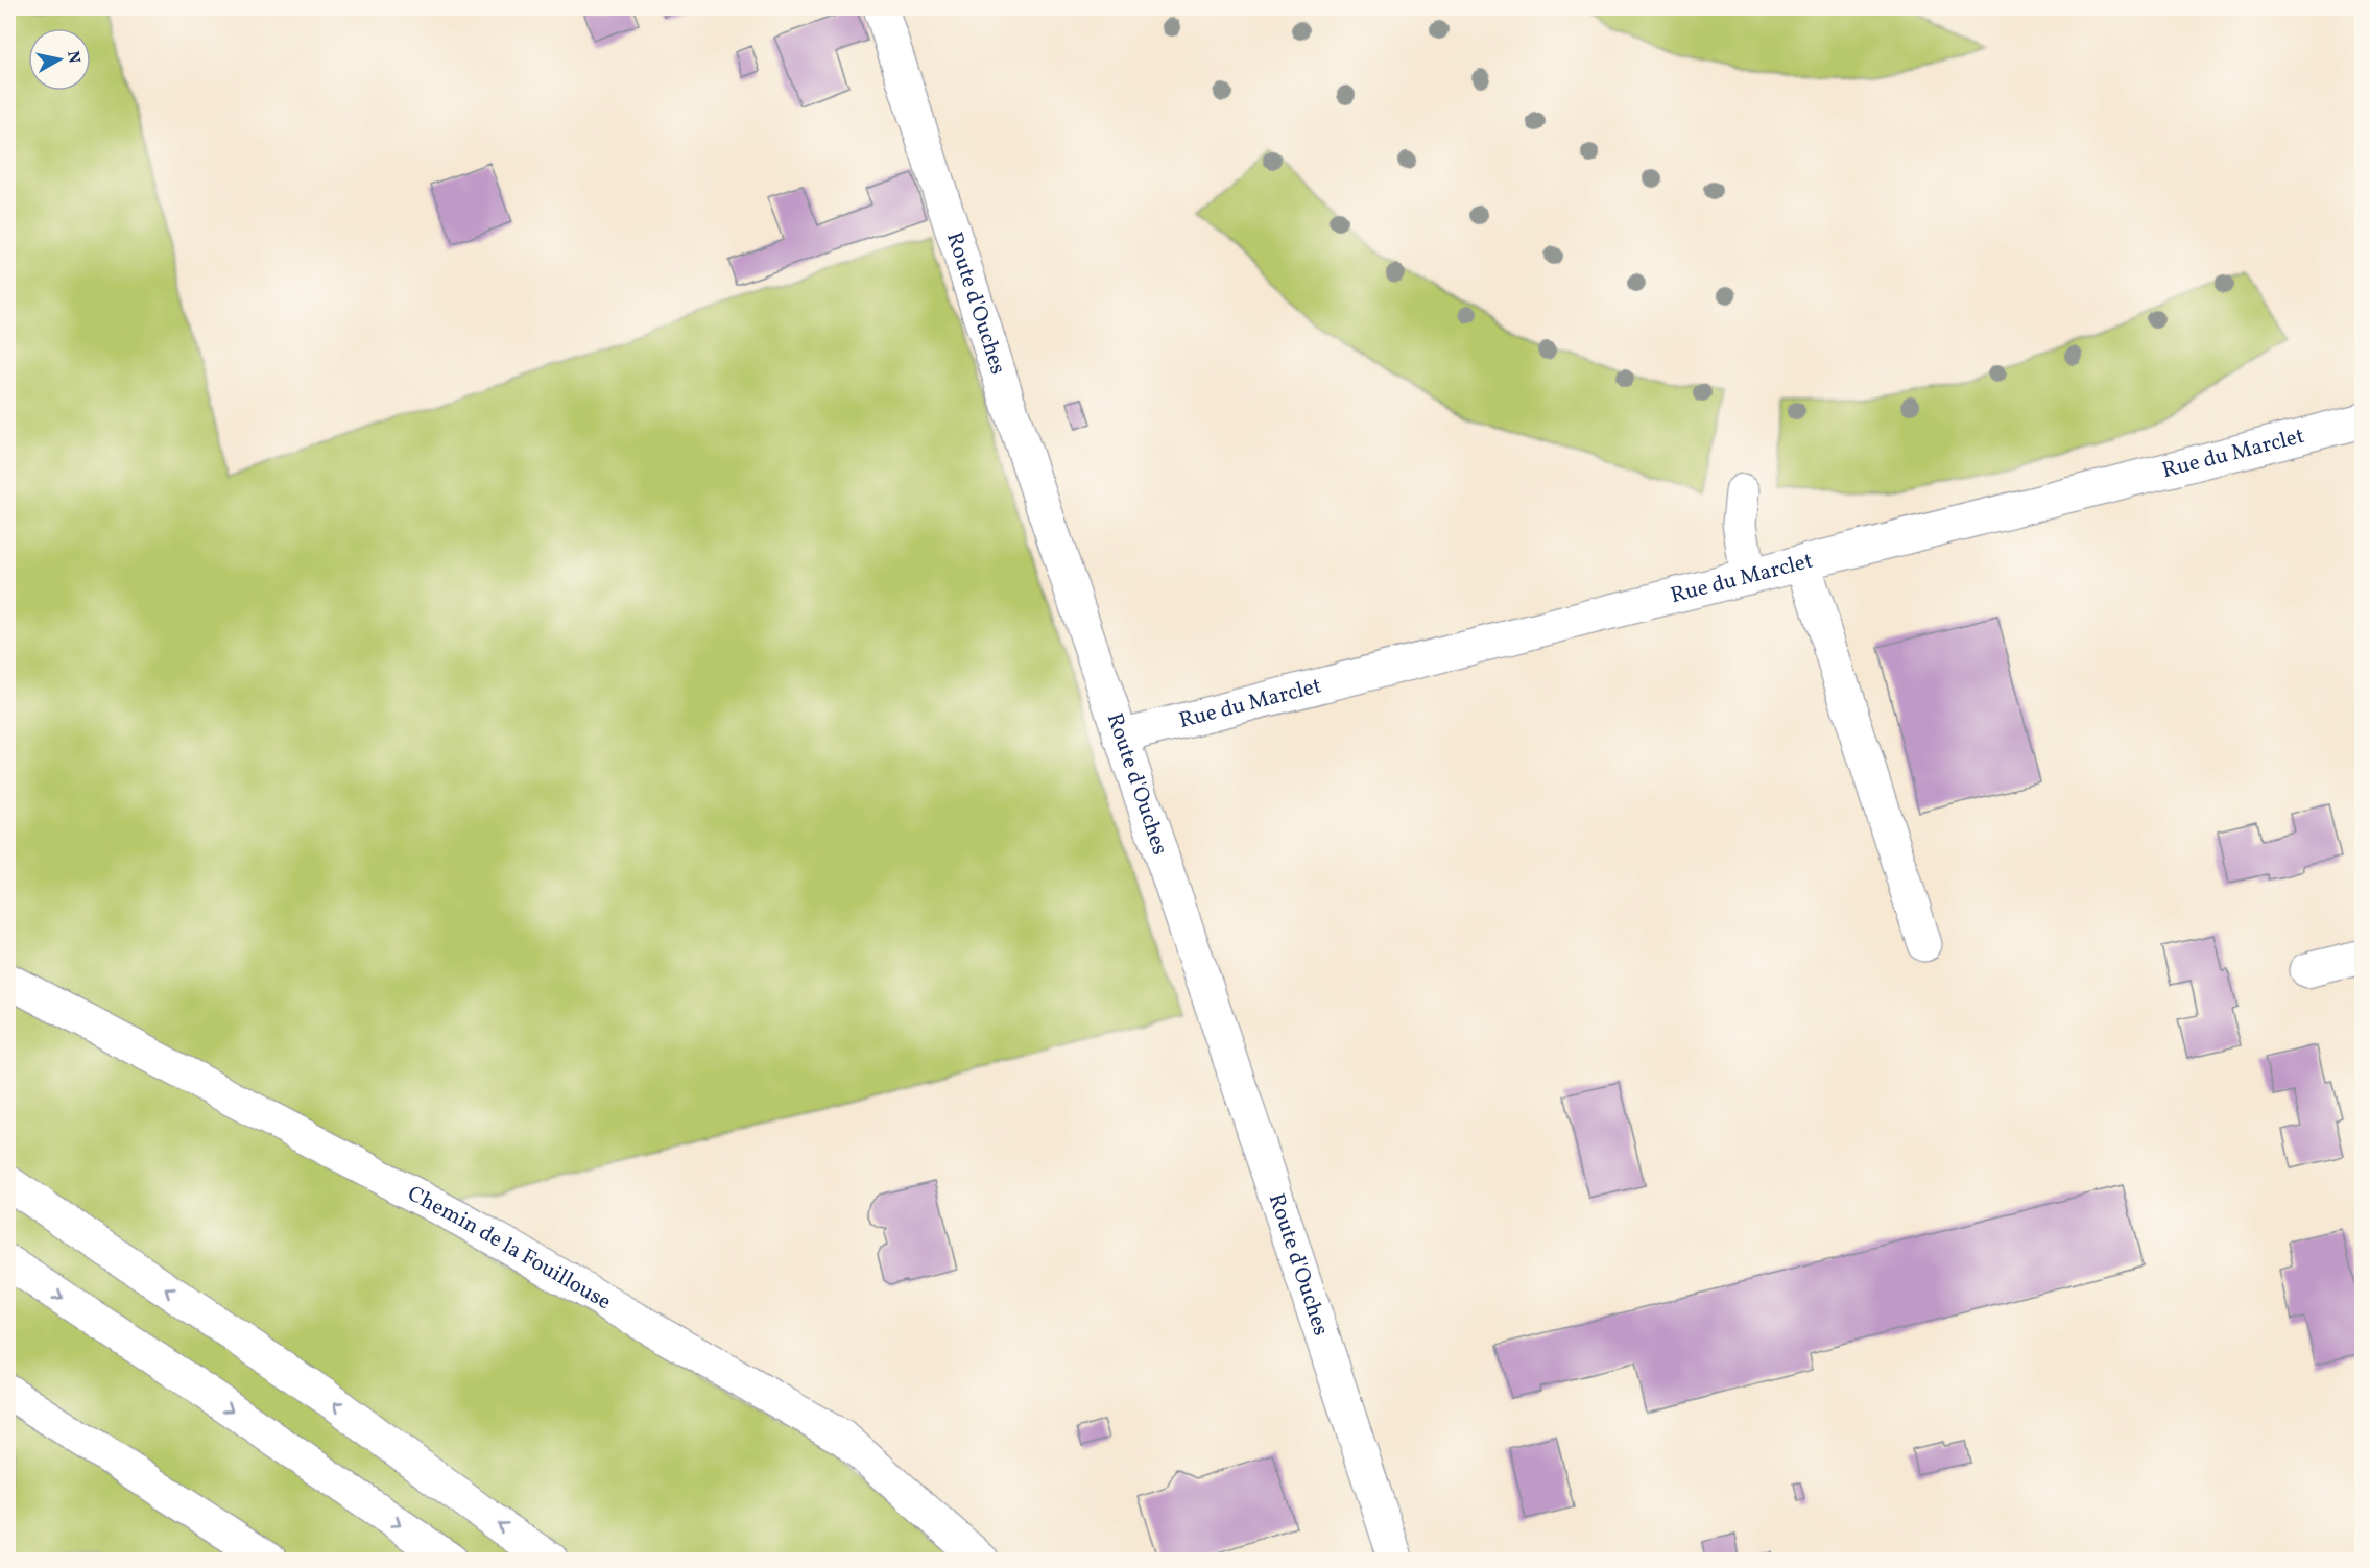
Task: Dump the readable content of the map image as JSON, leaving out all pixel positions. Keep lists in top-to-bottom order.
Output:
{
  "streets": {
    "street": ["Route d'Ouches", "Rue du Marclet", "Chemin de la Fouillouse"]
  },
  "crossings": [
    ["Route d'Ouches", "Rue du Marclet"]
  ],
  "north": "right"
}
